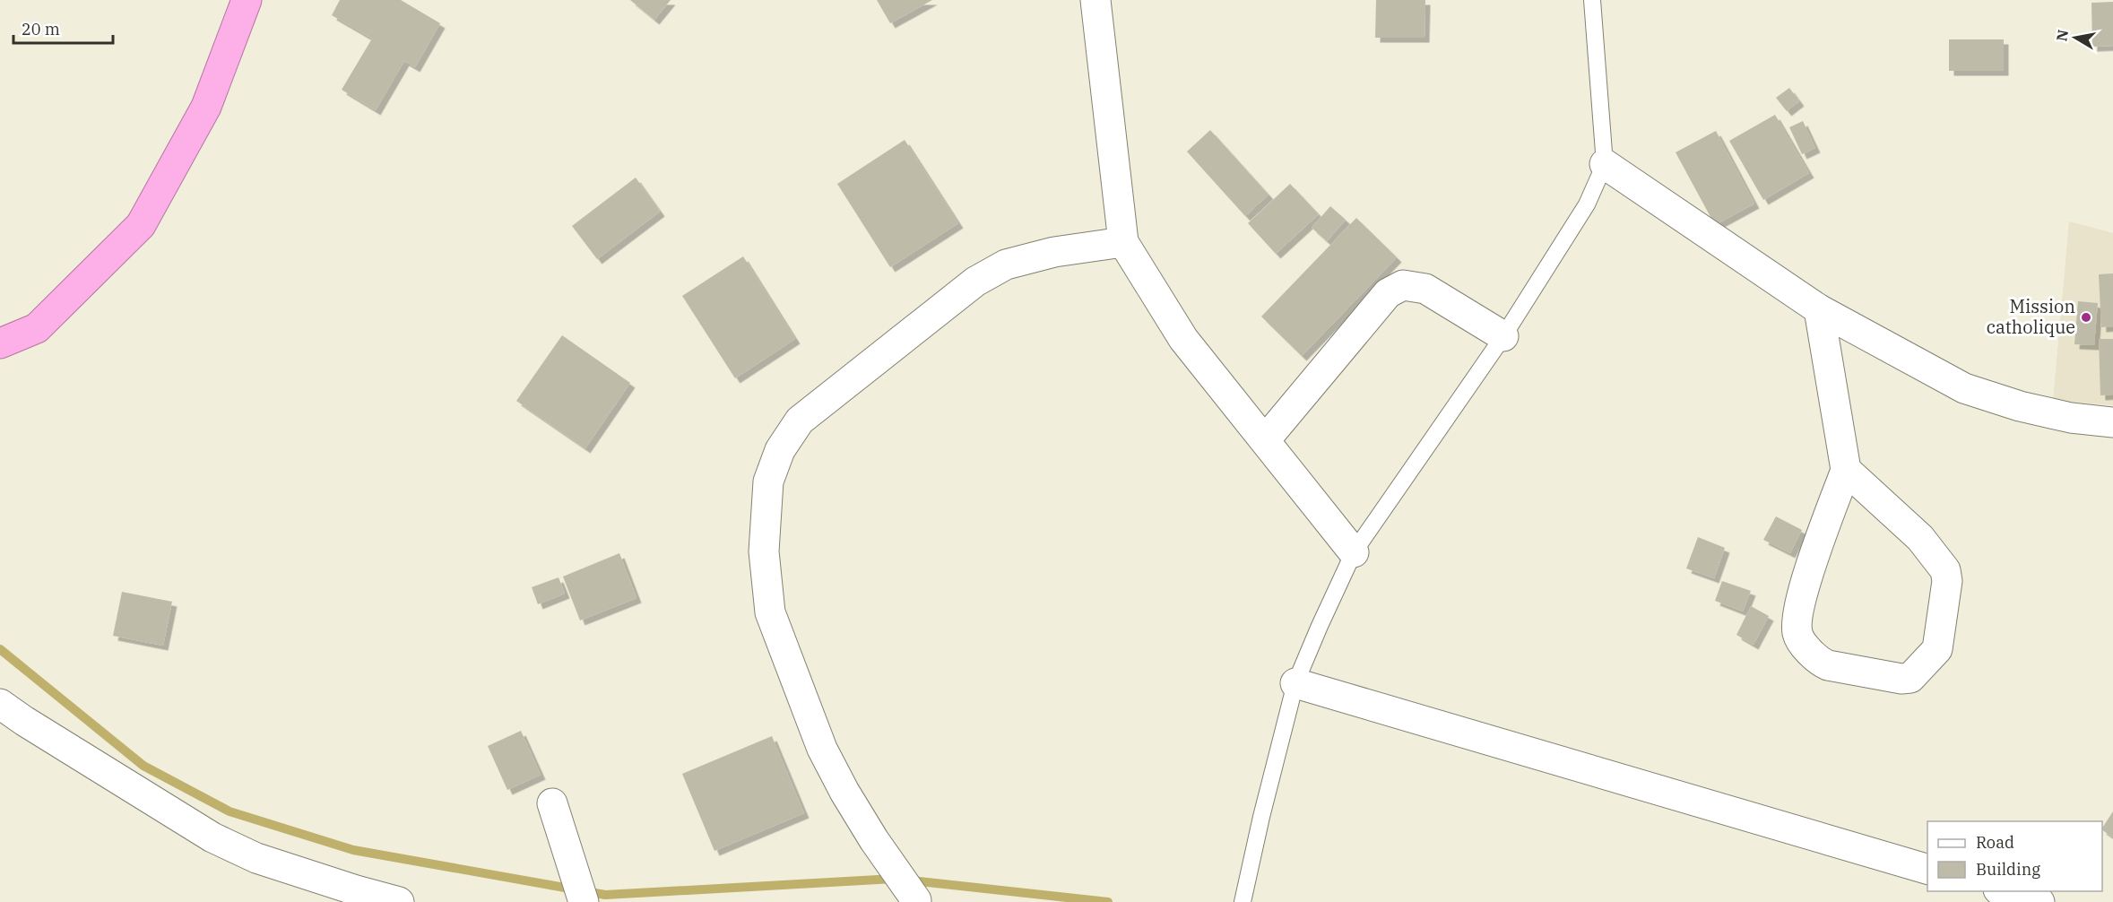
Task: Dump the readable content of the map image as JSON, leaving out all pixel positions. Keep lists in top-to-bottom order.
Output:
{
  "places": ["Mission catholique"],
  "legend": ["Road", "Building"],
  "scale_bar": "20 m",
  "north": "left"
}
